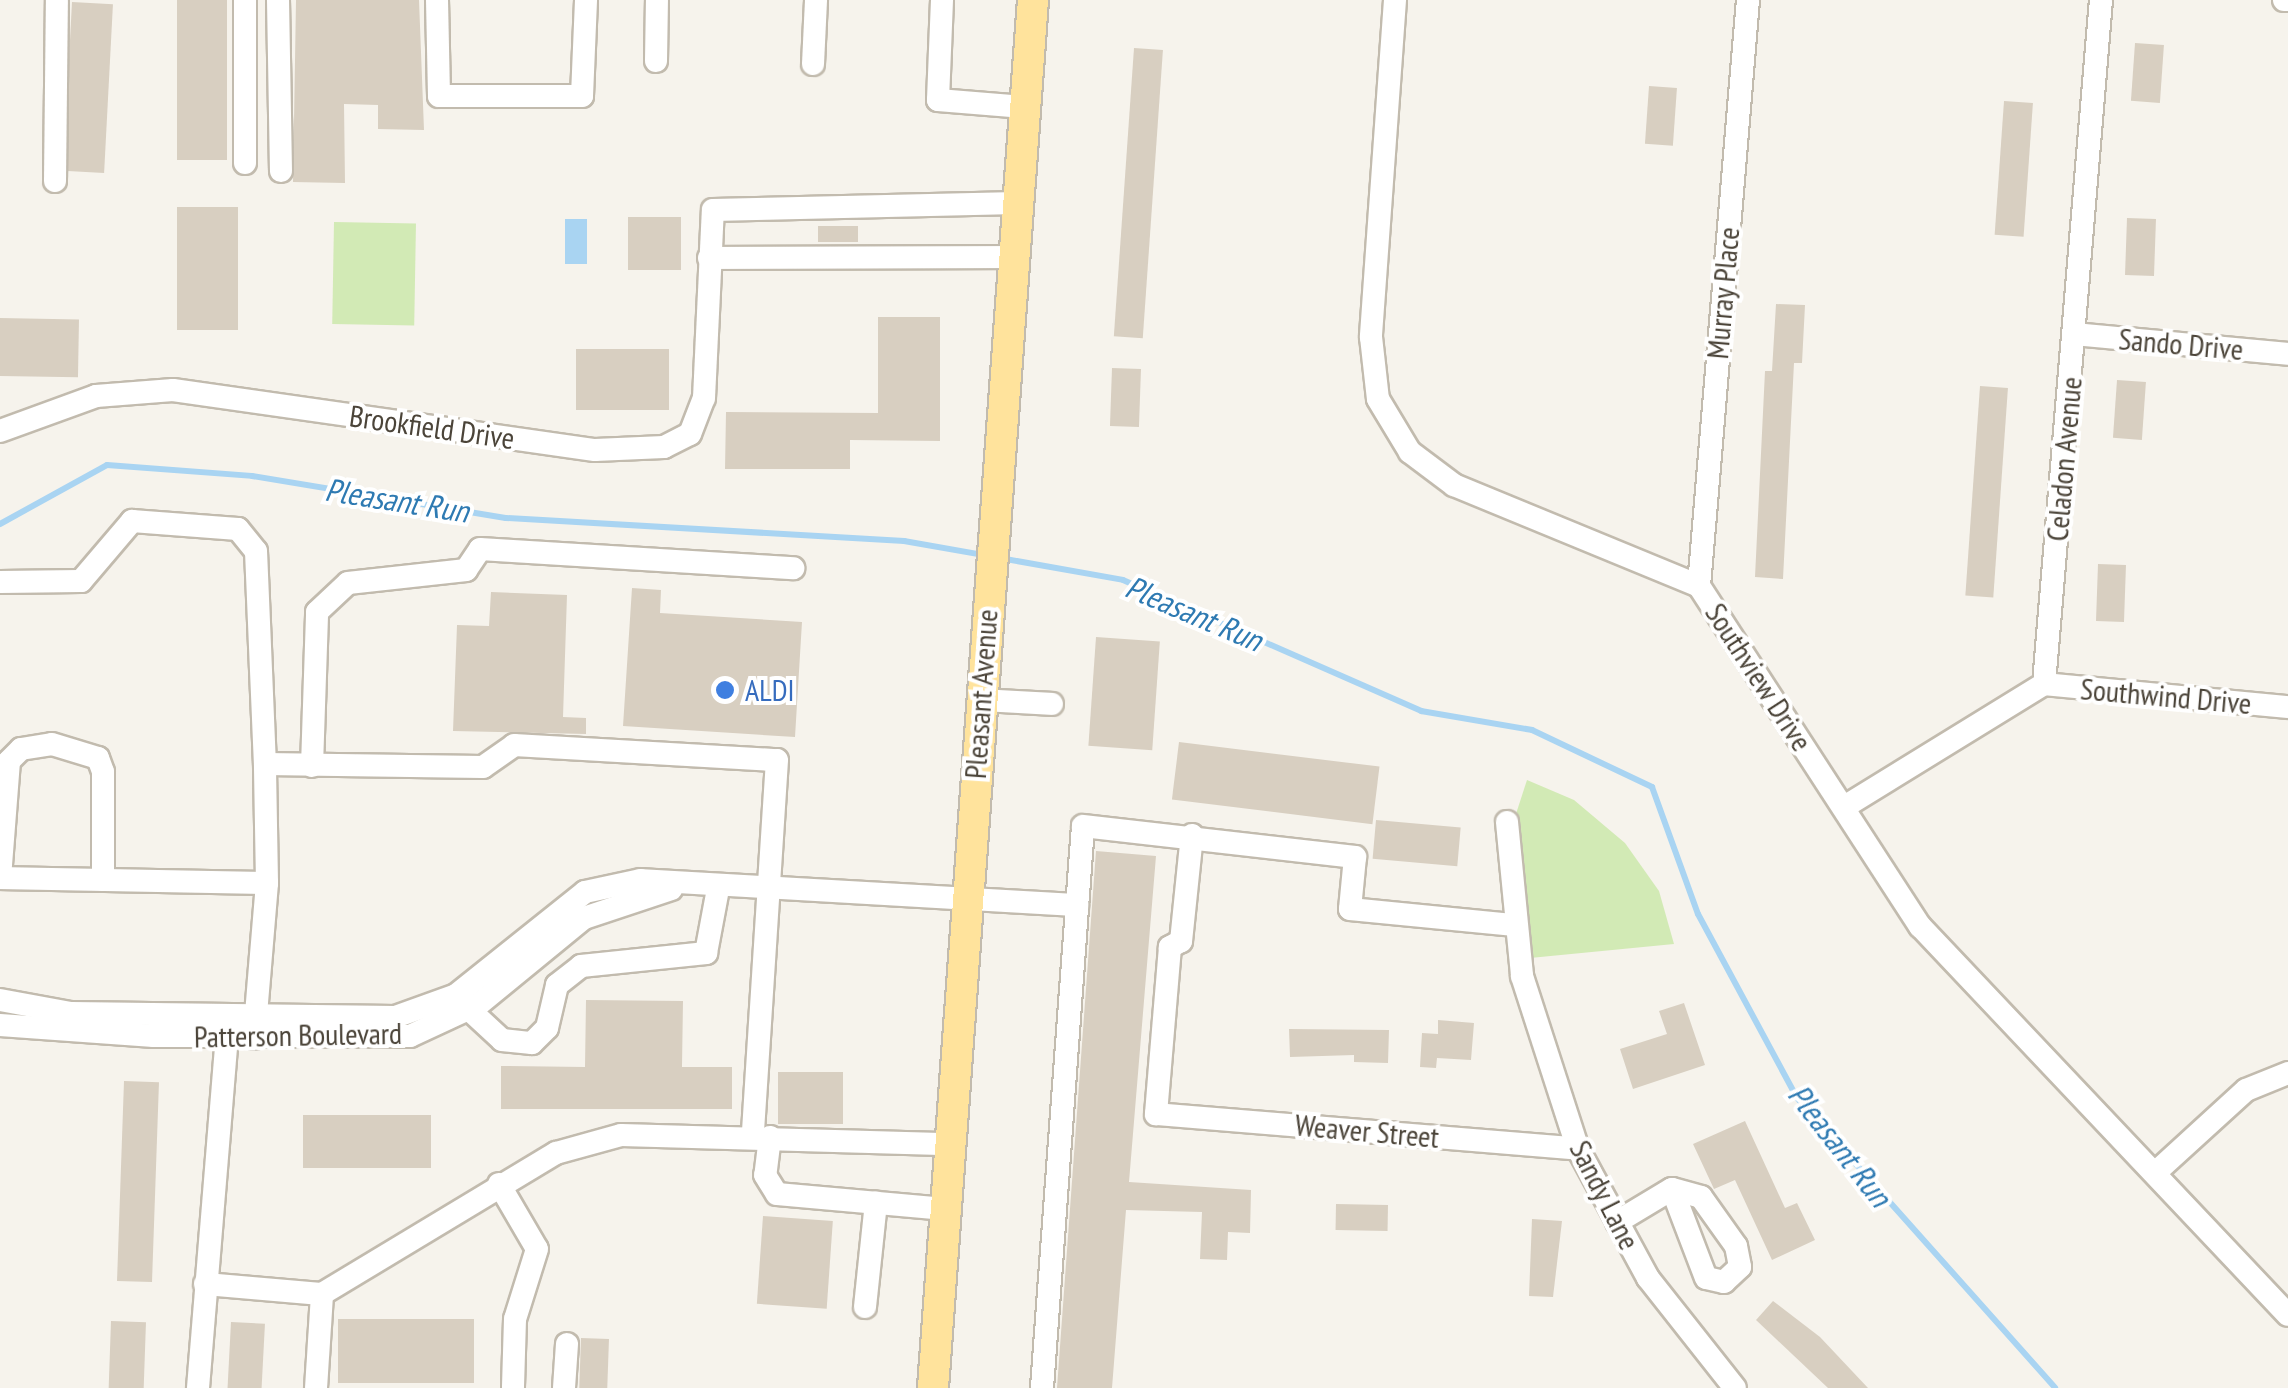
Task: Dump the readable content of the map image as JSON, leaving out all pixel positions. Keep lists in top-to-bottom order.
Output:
{
  "streets": {
    "main road": ["Pleasant Avenue"],
    "street": [
      "Murray Place",
      "Sando Drive",
      "Brookfield Drive",
      "Celadon Avenue",
      "Southview Drive",
      "Southwind Drive",
      "Patterson Boulevard",
      "Weaver Street",
      "Sandy Lane"
    ]
  },
  "crossings": [
    ["Murray Place", "Southview Drive"],
    ["Sando Drive", "Celadon Avenue"],
    ["Brookfield Drive", "Pleasant Avenue"],
    ["Celadon Avenue", "Southwind Drive"],
    ["Pleasant Avenue", "Patterson Boulevard"],
    ["Weaver Street", "Sandy Lane"]
  ],
  "water": ["Pleasant Run"],
  "places": ["ALDI"]
}
